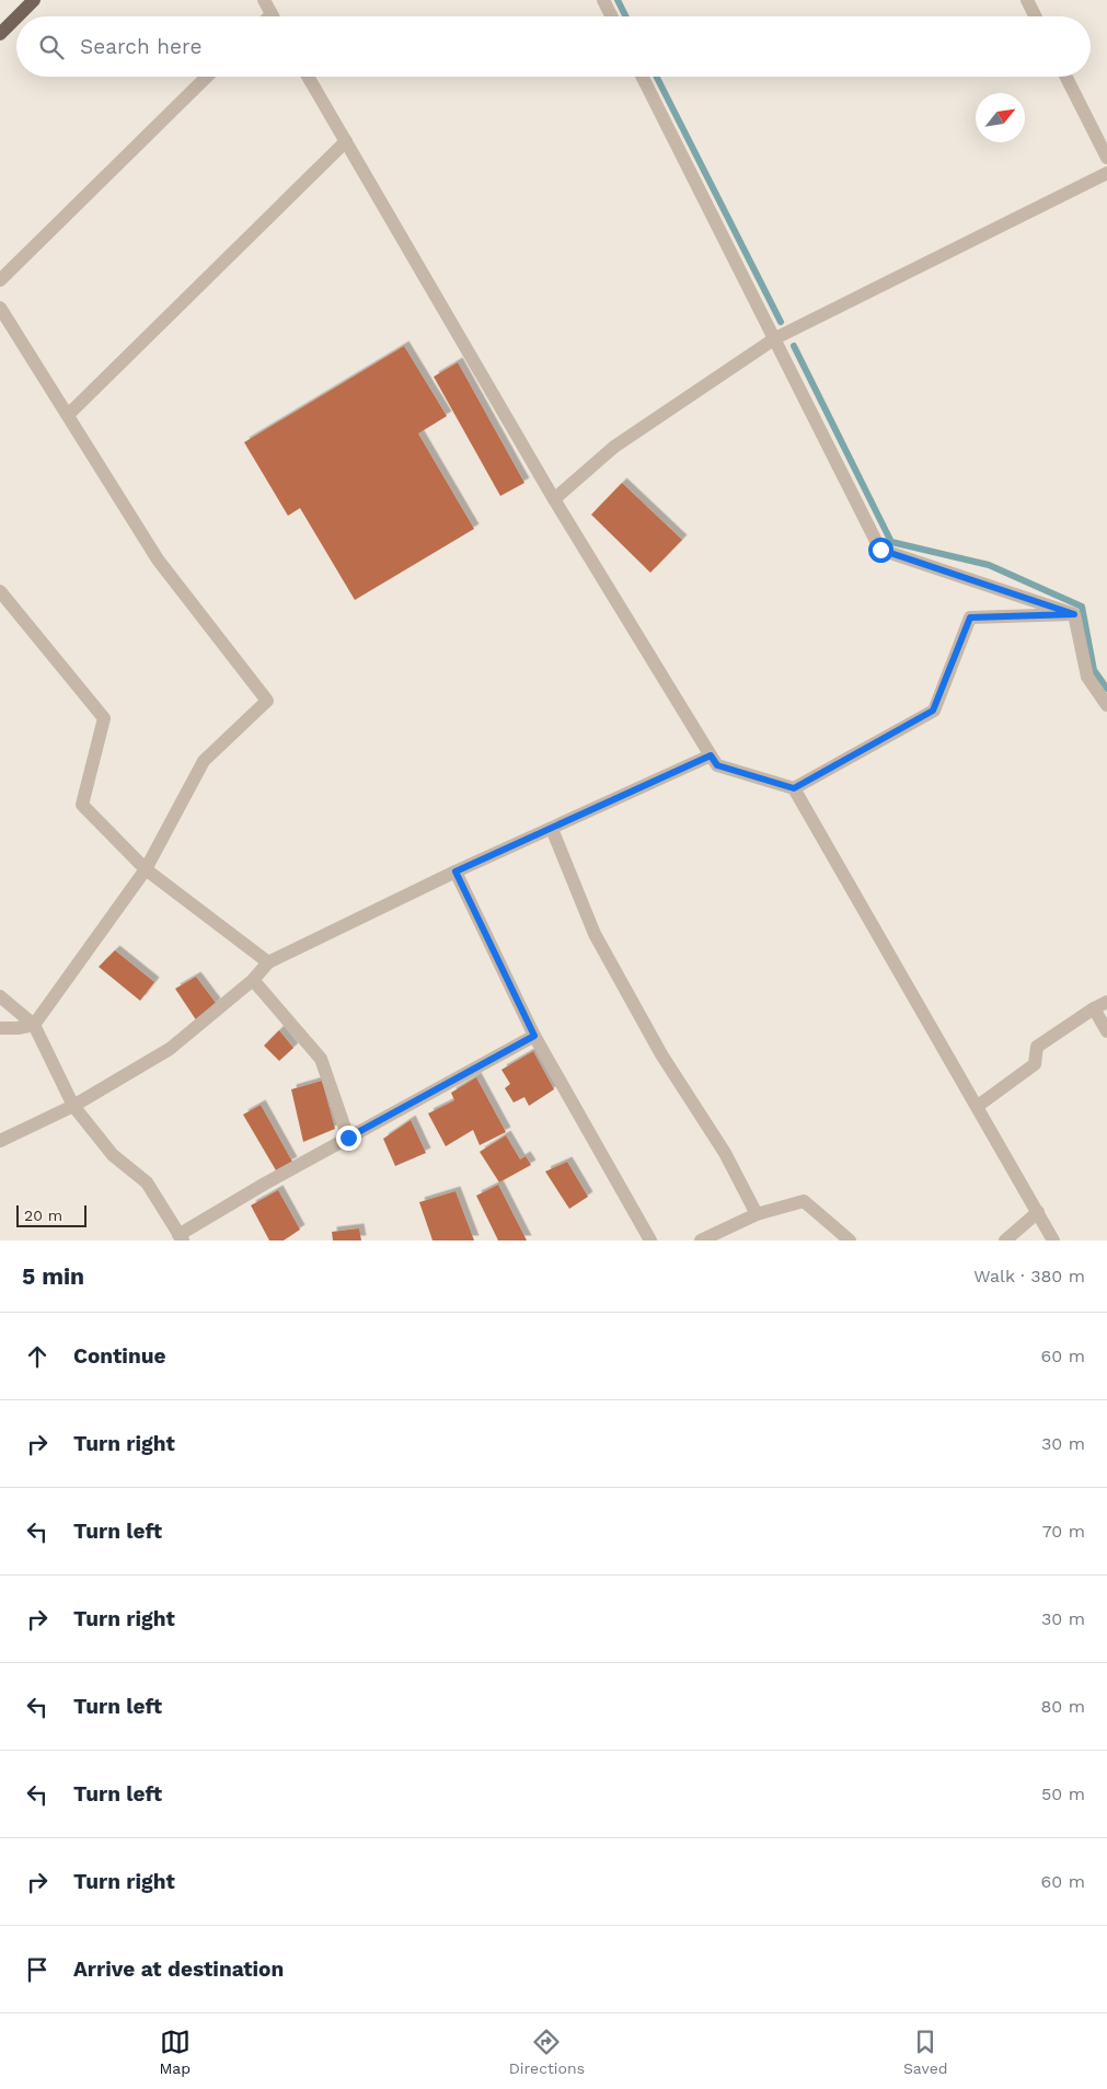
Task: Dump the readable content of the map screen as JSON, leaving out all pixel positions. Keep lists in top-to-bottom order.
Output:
{
  "scale_bar": "20 m",
  "north": "top right",
  "page": {
    "search": "Search here",
    "scale": "20 m",
    "heading": ["5 min", "Walk · 380 m"],
    "list": [
      ["Continue", "60 m"],
      ["Turn right", "30 m"],
      ["Turn left", "70 m"],
      ["Turn right", "30 m"],
      ["Turn left", "80 m"],
      ["Turn left", "50 m"],
      ["Turn right", "60 m"],
      "Arrive at destination"
    ],
    "nav": ["Map", "Directions", "Saved"]
  }
}
